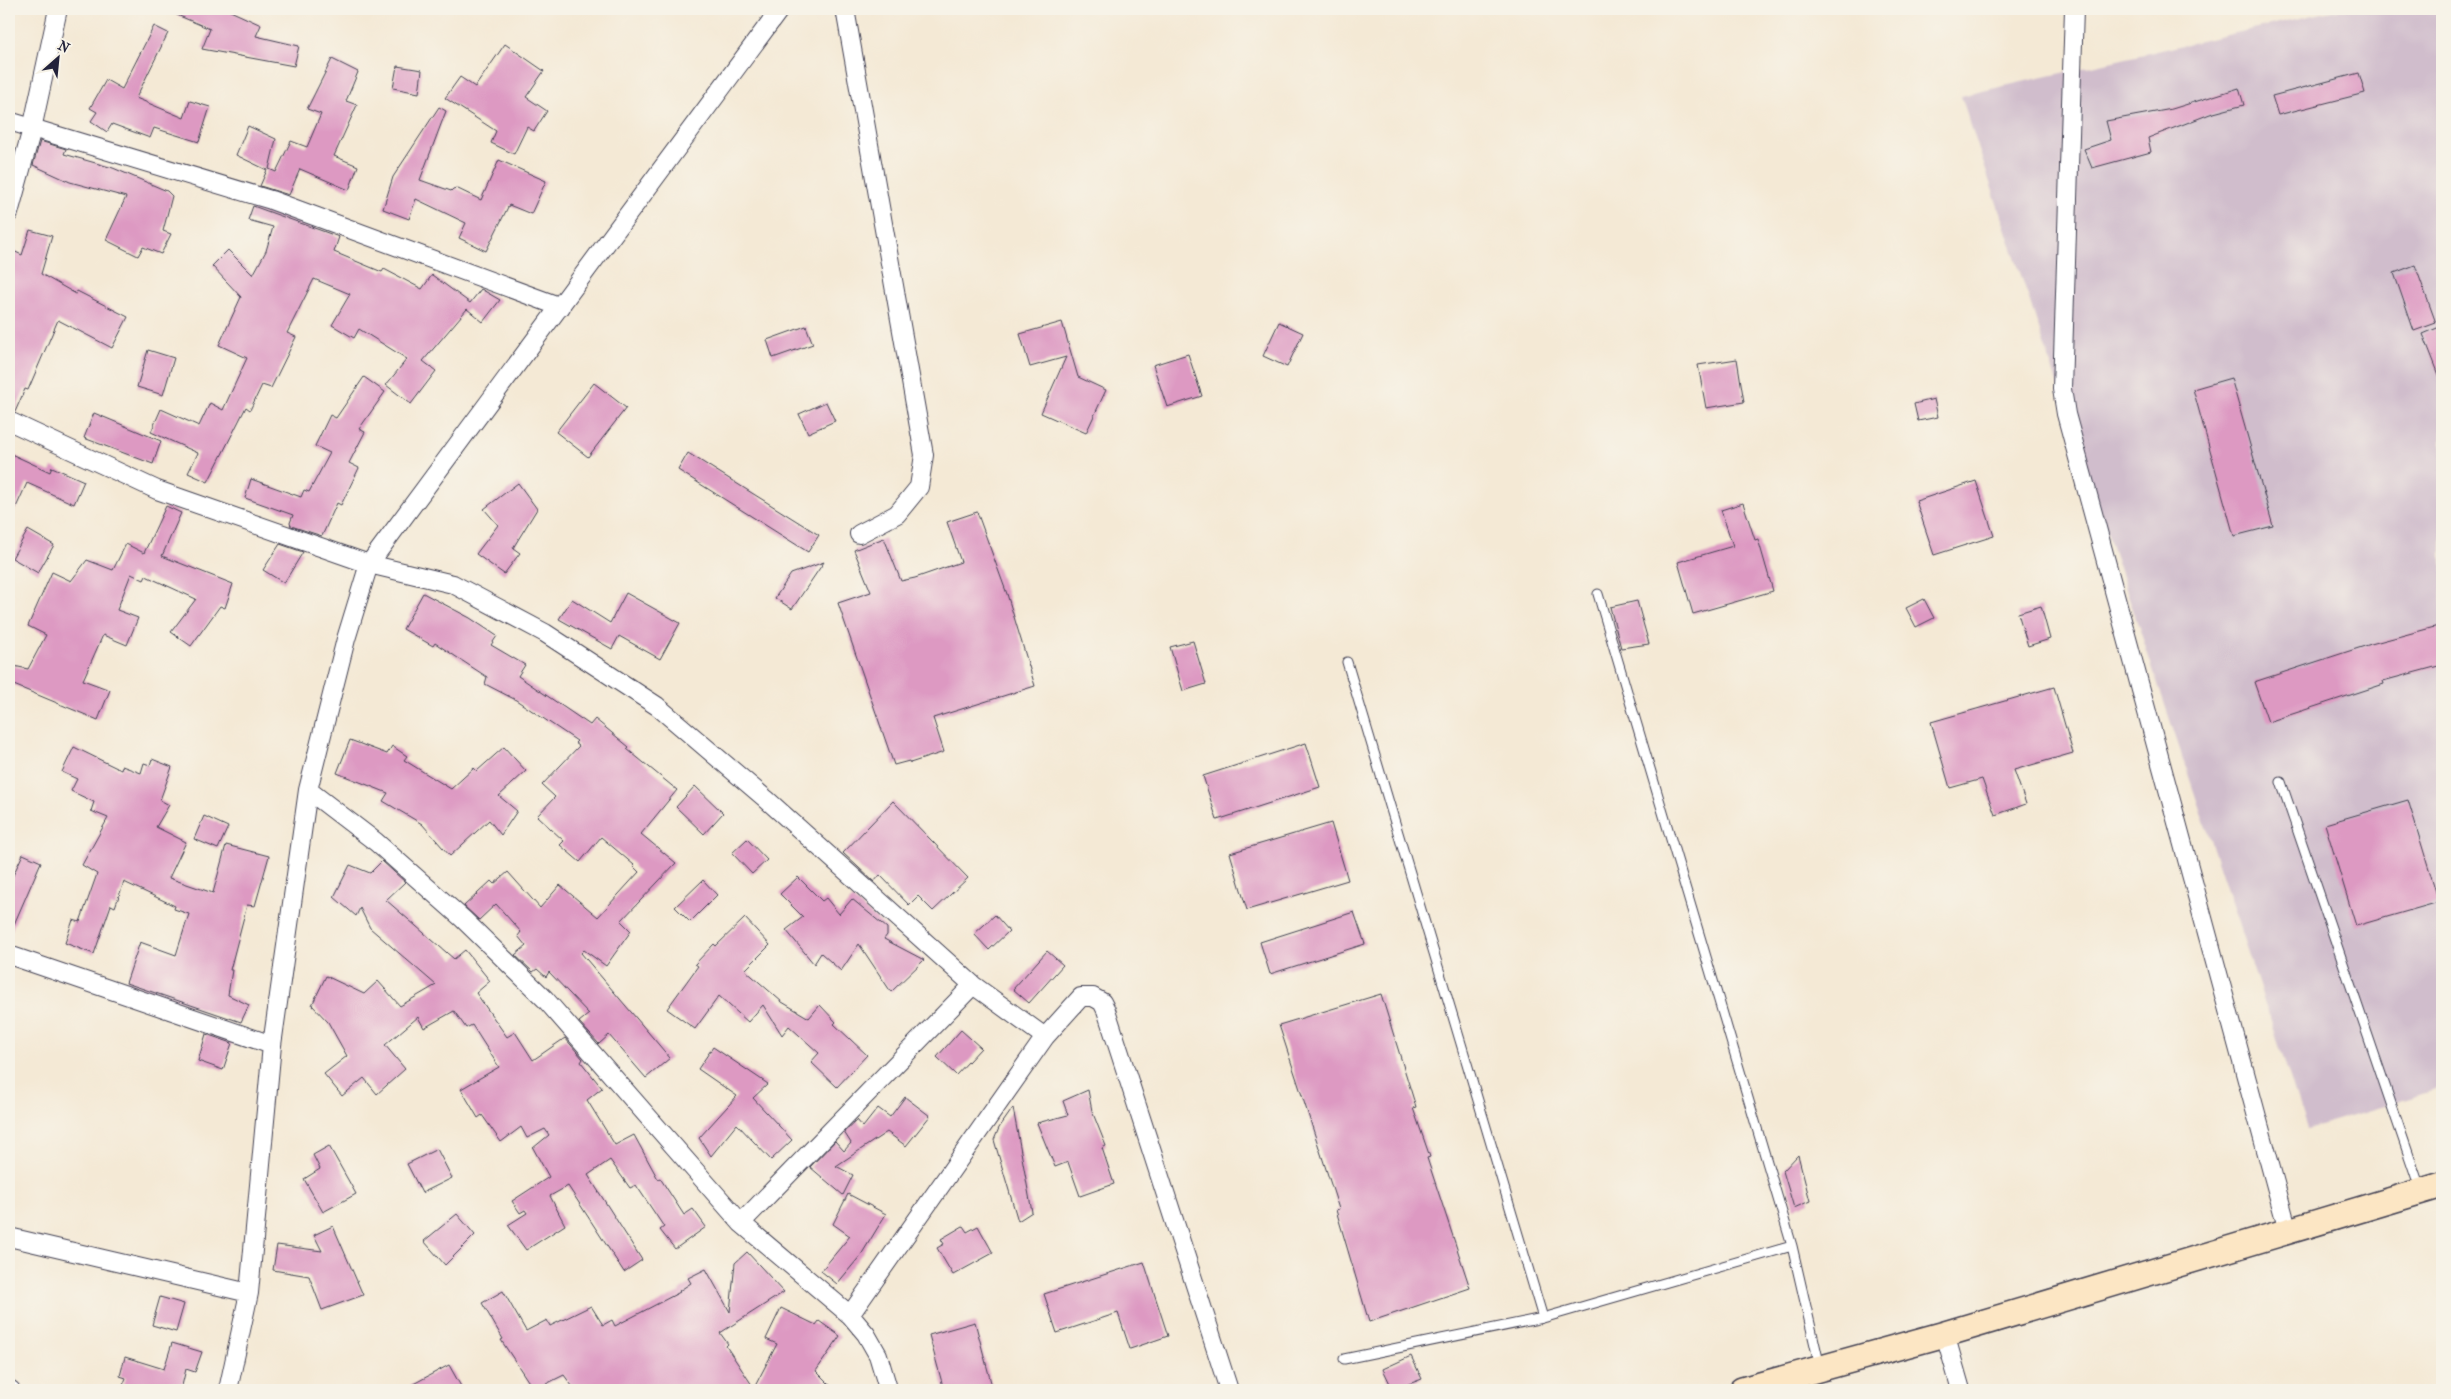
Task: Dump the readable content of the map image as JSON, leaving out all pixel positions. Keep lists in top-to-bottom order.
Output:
{
  "north": "top right"
}
